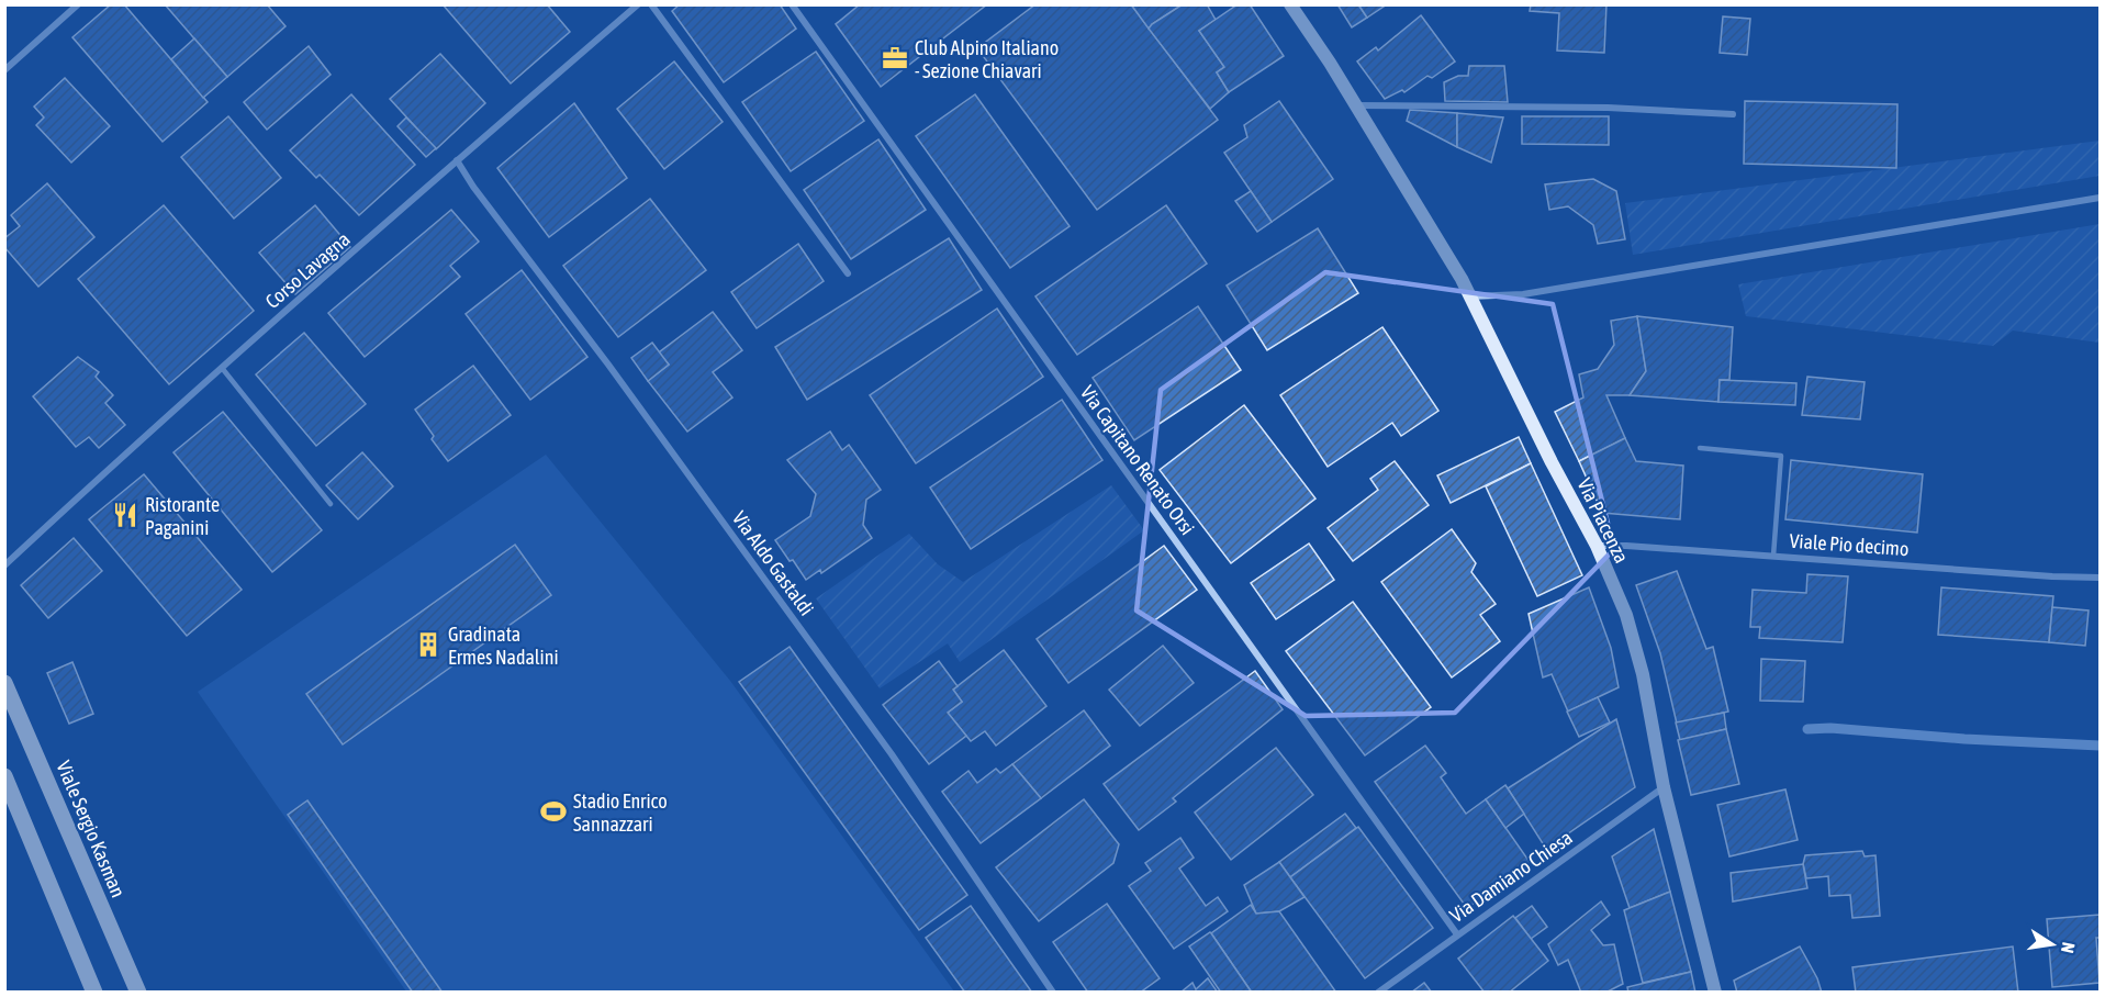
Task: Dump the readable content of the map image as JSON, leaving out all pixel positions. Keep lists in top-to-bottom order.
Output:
{
  "streets": {
    "main road": ["Viale Sergio Kasman"],
    "street": [
      "Corso Lavagna",
      "Via Capitano Renato Orsi",
      "Via Piacenza",
      "Viale Pio decimo",
      "Via Aldo Gastaldi",
      "Via Damiano Chiesa"
    ]
  },
  "crossings": [
    ["Corso Lavagna", "Via Aldo Gastaldi"],
    ["Via Capitano Renato Orsi", "Via Damiano Chiesa"],
    ["Via Piacenza", "Viale Pio decimo"],
    ["Via Piacenza", "Via Damiano Chiesa"]
  ],
  "places": {
    "office": ["Club Alpino Italiano - Sezione Chiavari"],
    "restaurant": ["Ristorante Paganini"],
    "building": ["Gradinata Ermes Nadalini"],
    "sports": ["Stadio Enrico Sannazzari"]
  },
  "north": "right"
}
